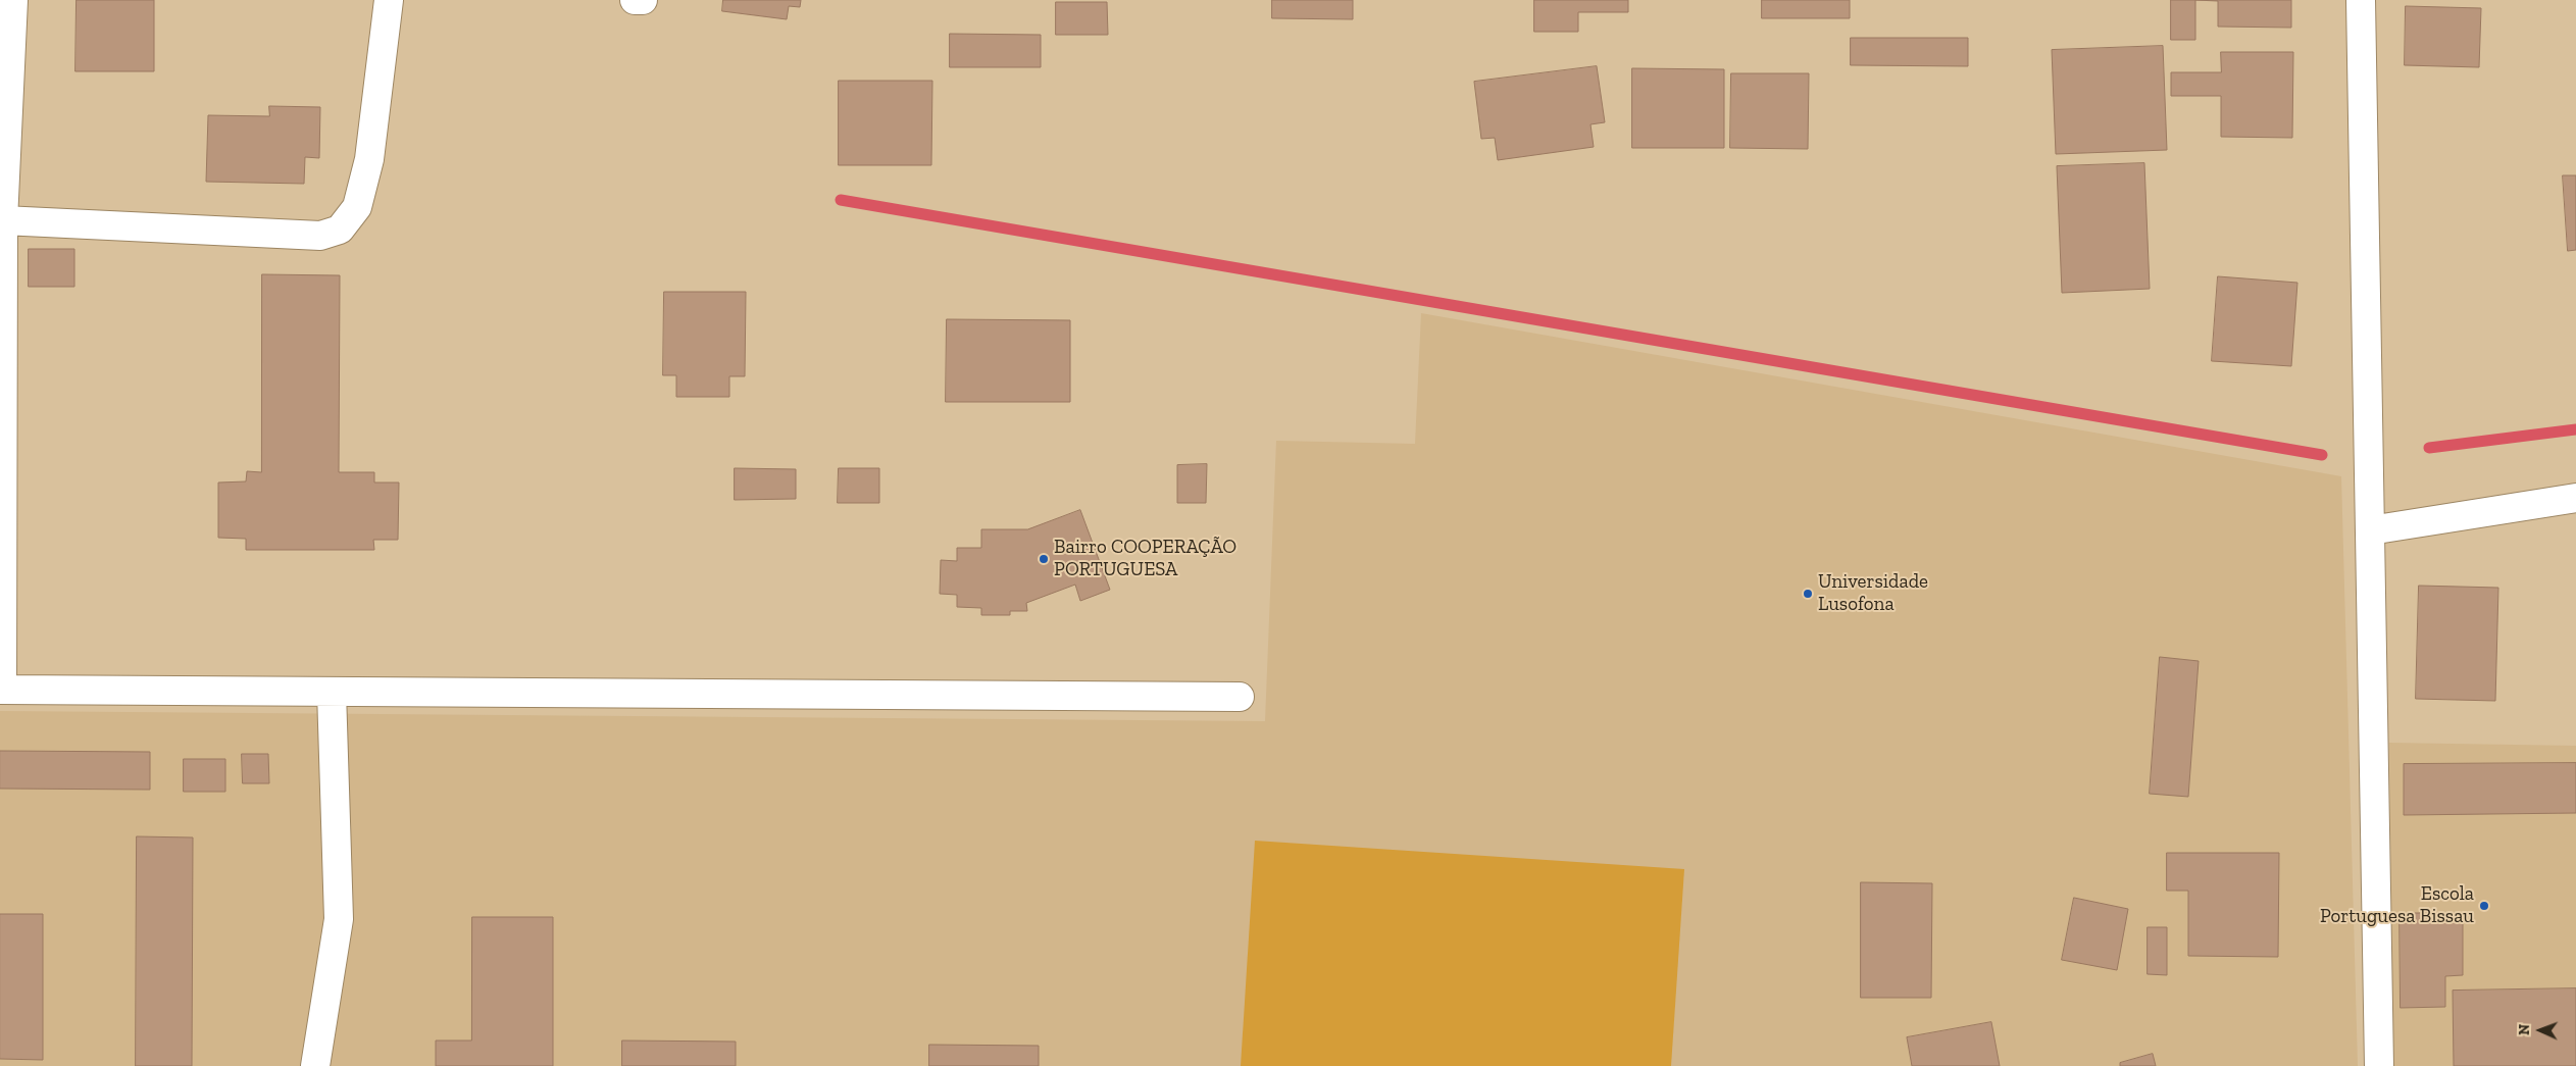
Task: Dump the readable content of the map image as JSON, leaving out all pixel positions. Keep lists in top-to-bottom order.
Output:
{
  "places": ["Bairro COOPERAÇÃO PORTUGUESA", "Universidade Lusofona", "Escola Portuguesa Bissau"],
  "north": "left"
}
